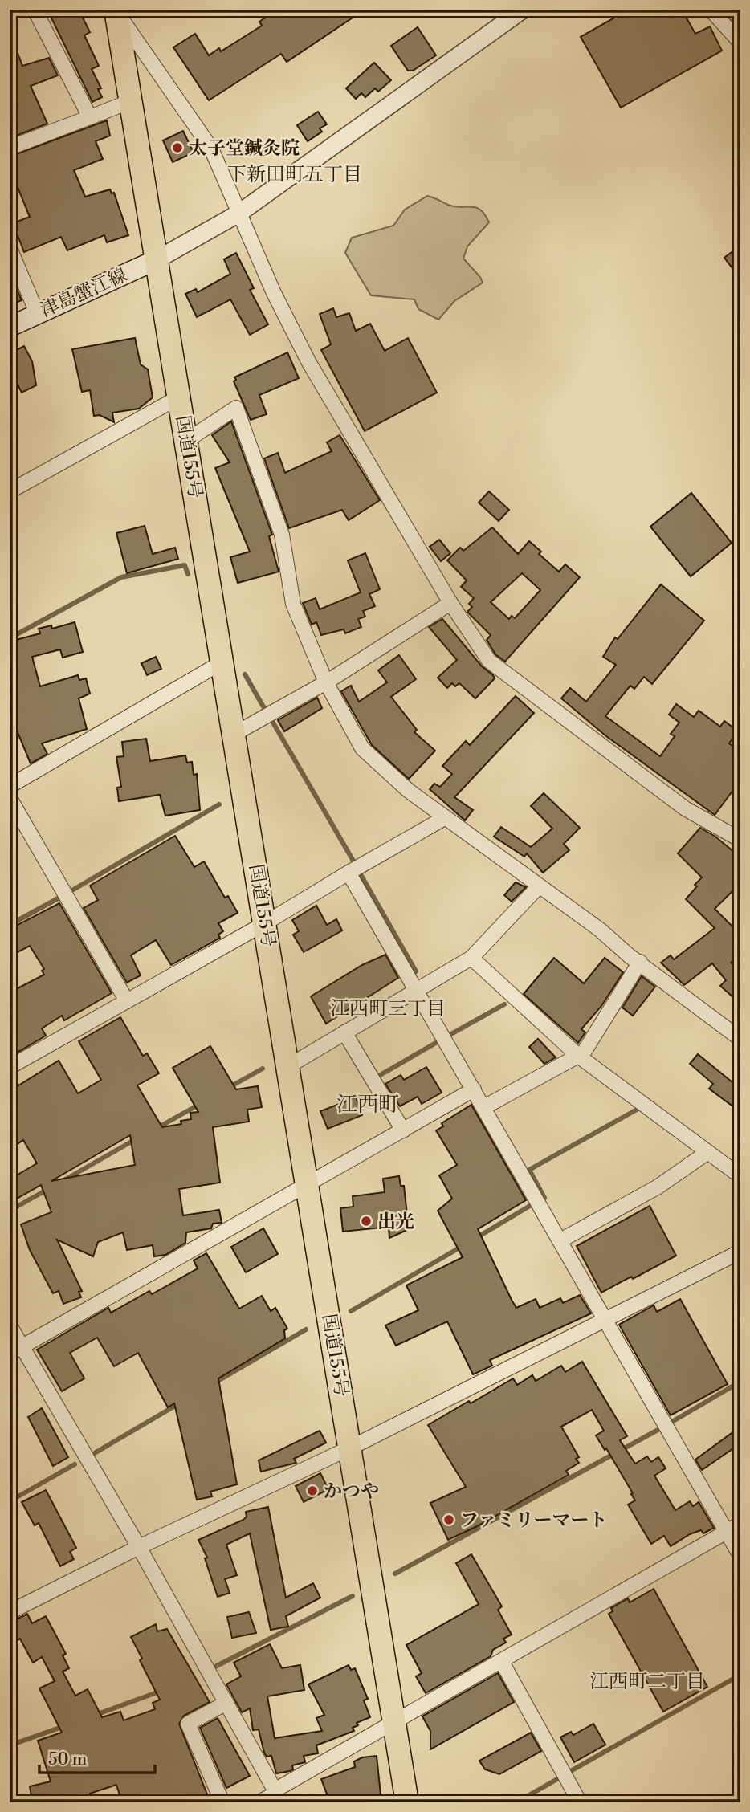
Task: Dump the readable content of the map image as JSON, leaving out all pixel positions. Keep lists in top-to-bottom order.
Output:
{
  "streets": {
    "highway": ["国道155号"],
    "main road": ["津島蟹江線"]
  },
  "crossings": [
    ["津島蟹江線", "国道155号"]
  ],
  "districts": [
    "下新田町五丁目",
    "江西町三丁目",
    "江西町",
    "江西町二丁目"
  ],
  "places": [
    "太子堂鍼灸院",
    "出光",
    "かつや",
    "ファミリーマート"
  ],
  "scale_bar": "50 m"
}
